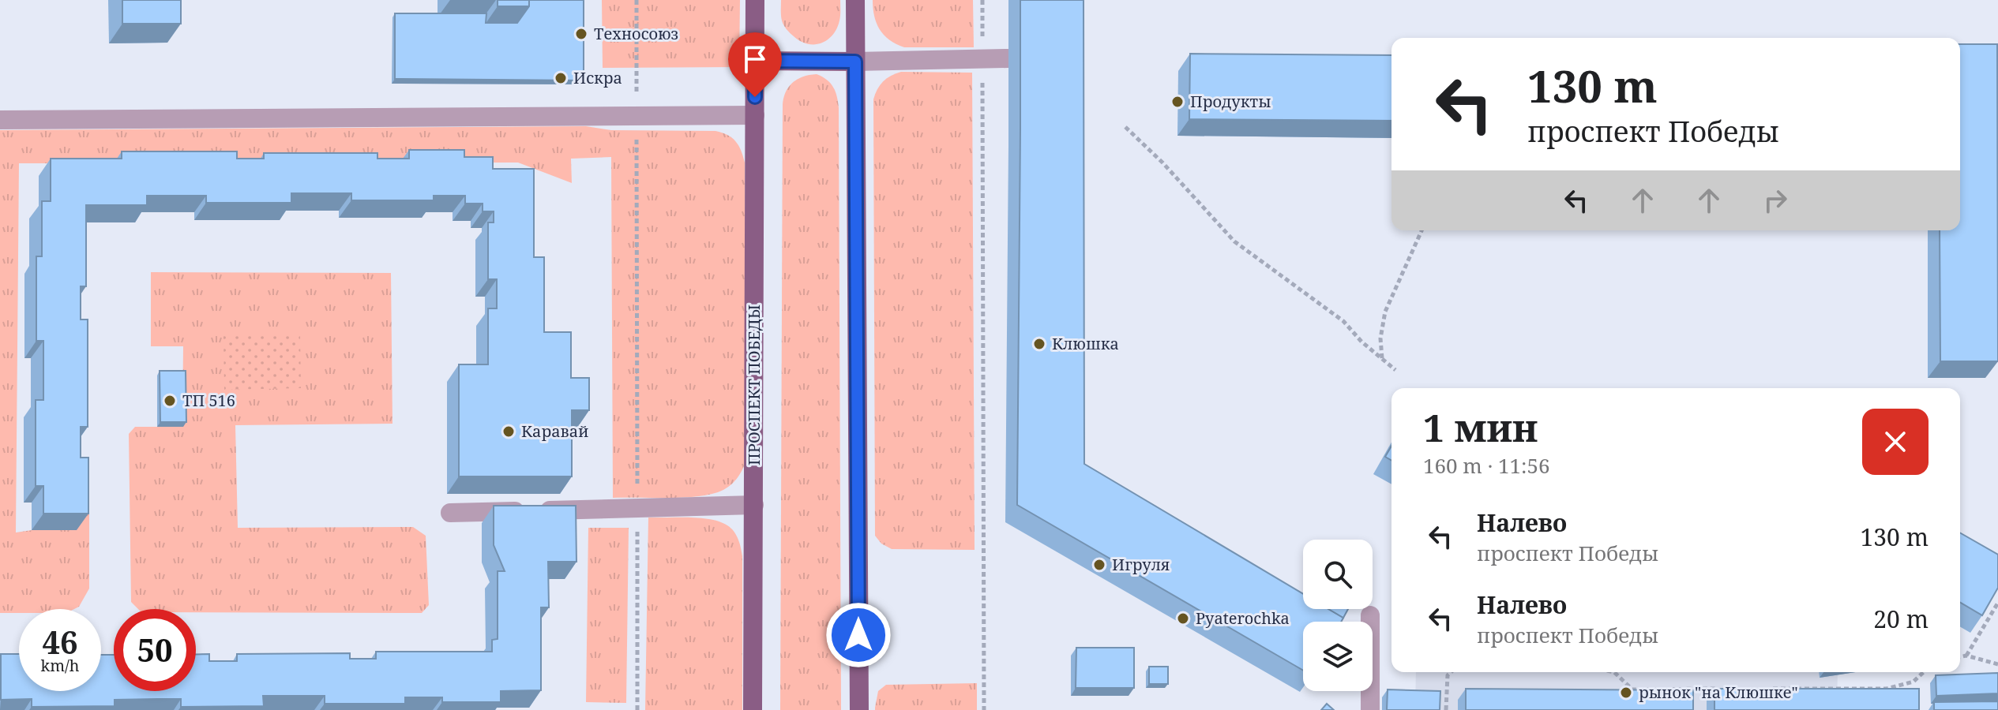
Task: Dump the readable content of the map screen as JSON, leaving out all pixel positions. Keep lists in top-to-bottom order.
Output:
{
  "streets": {
    "main road": ["ПРОСПЕКТ ПОБЕДЫ"]
  },
  "places": [
    "Техносоюз",
    "Искра",
    "Продукты",
    "Клюшка",
    "ТП 516",
    "Каравай",
    "Игруля",
    "Pyaterochka",
    "рынок \"на Клюшке\""
  ],
  "page": {
    "turn": ["130 m", "проспект Победы"],
    "heading": ["1 мин", "160 m · 11:56"],
    "list": [
      {
        "name": "Налево",
        "note": "проспект Победы",
        "value": "130 m"
      },
      {
        "name": "Налево",
        "note": "проспект Победы",
        "value": "20 m"
      }
    ],
    "speed": "46 km/h",
    "limit": "50"
  }
}
